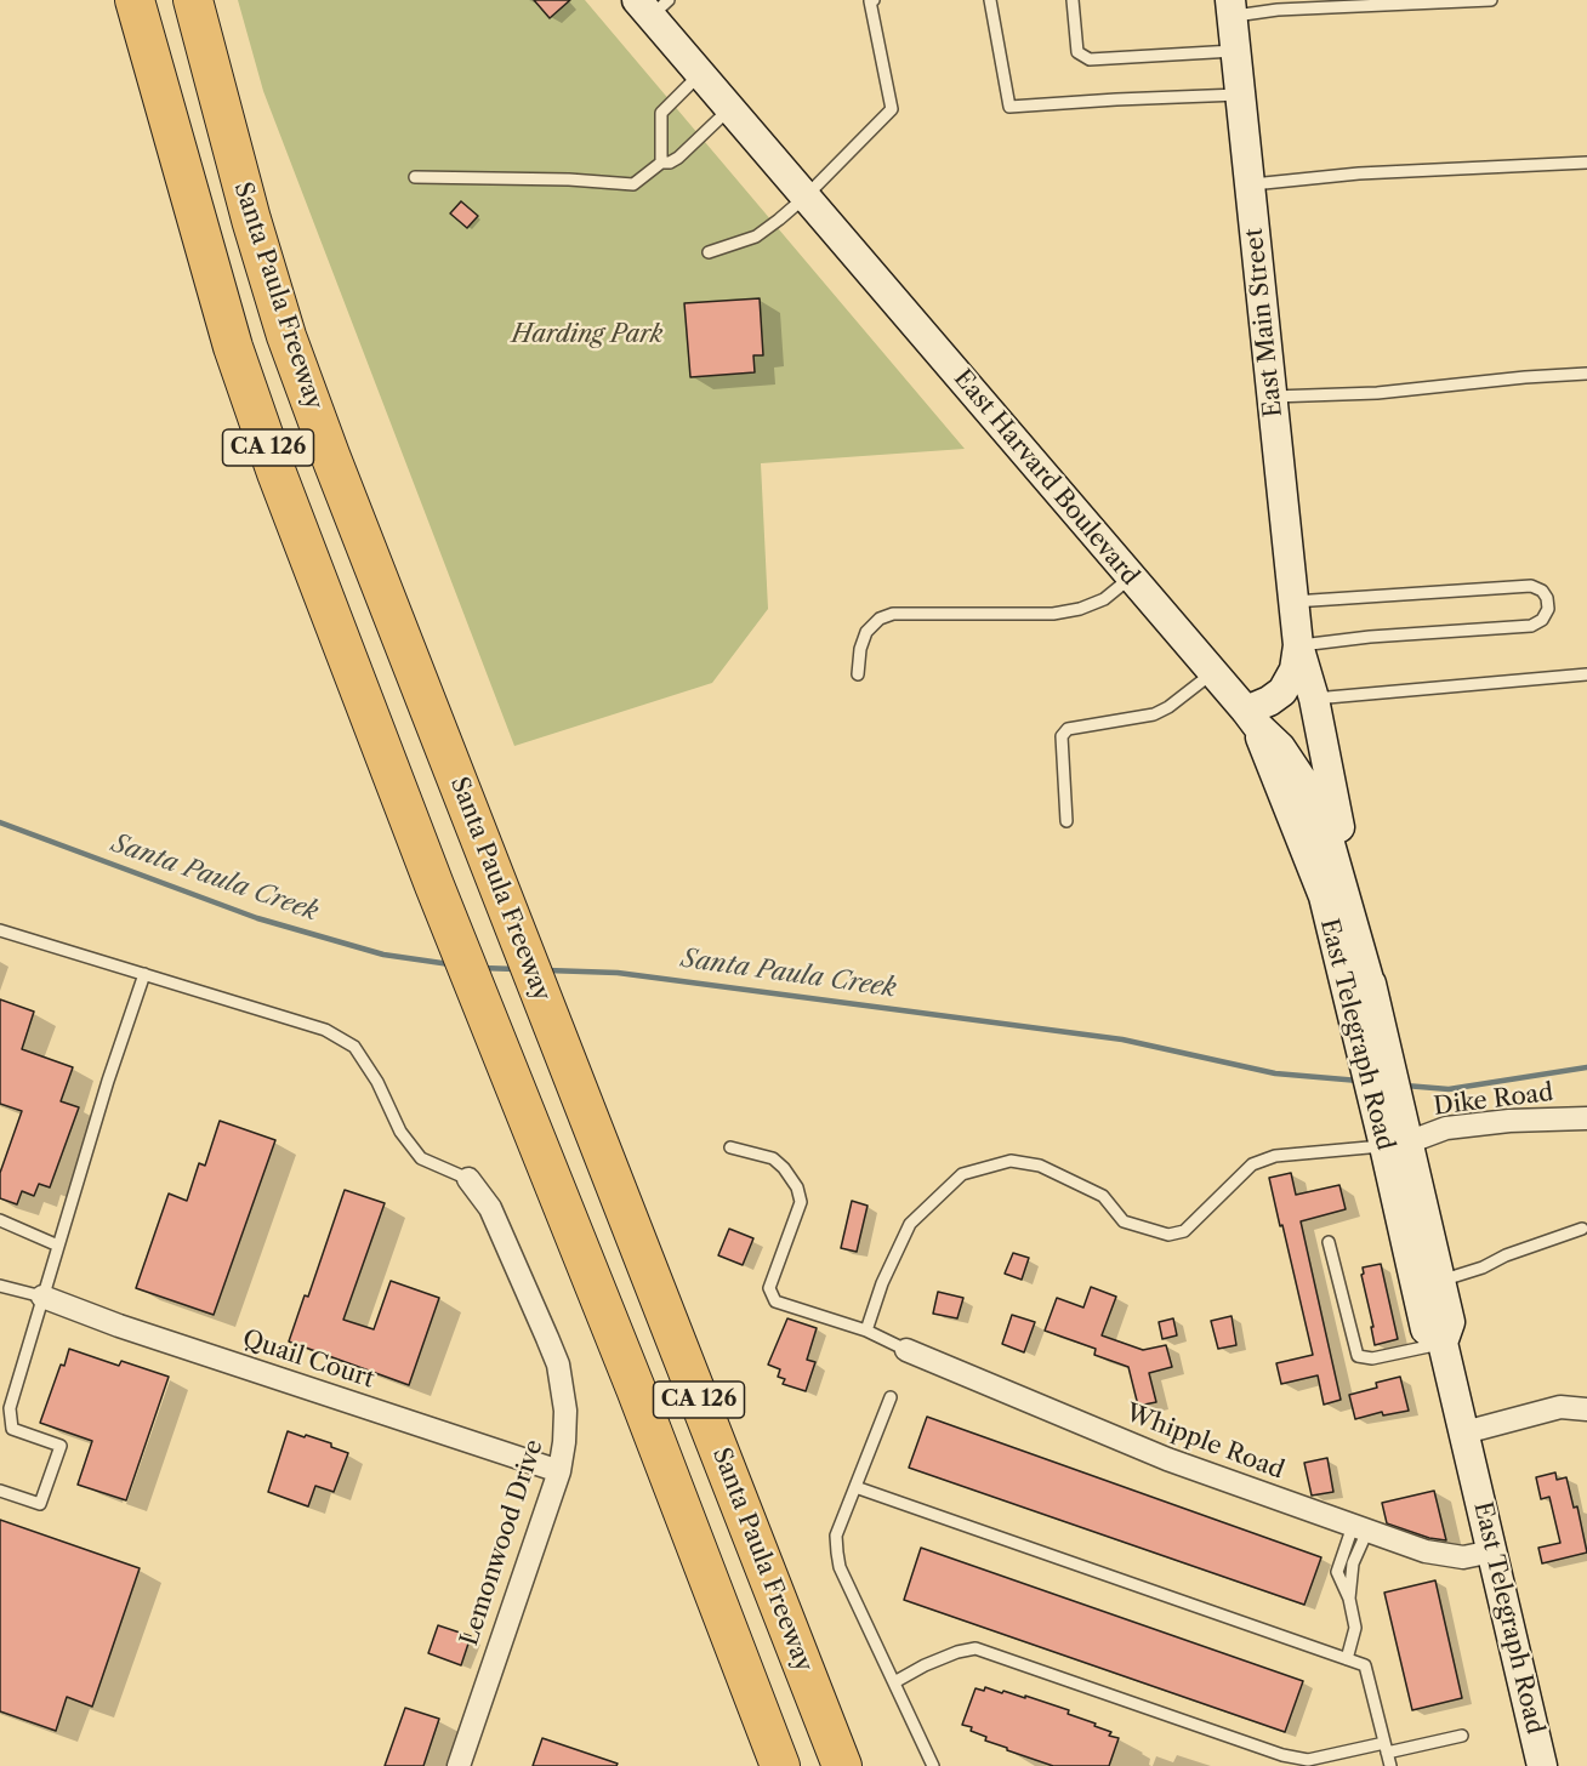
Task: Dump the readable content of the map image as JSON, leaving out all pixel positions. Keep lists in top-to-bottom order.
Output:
{
  "streets": {
    "highway": ["Santa Paula Freeway", "CA 126"],
    "main road": ["East Main Street", "East Harvard Boulevard", "East Telegraph Road"],
    "street": [
      "Dike Road",
      "Quail Court",
      "Whipple Road",
      "Lemonwood Drive"
    ]
  },
  "crossings": [
    ["East Main Street", "East Harvard Boulevard"],
    ["East Main Street", "East Telegraph Road"],
    ["East Harvard Boulevard", "East Telegraph Road"],
    ["East Telegraph Road", "Dike Road"],
    ["East Telegraph Road", "Whipple Road"],
    ["Quail Court", "Lemonwood Drive"]
  ],
  "water": ["Santa Paula Creek"],
  "parks": ["Harding Park"]
}
